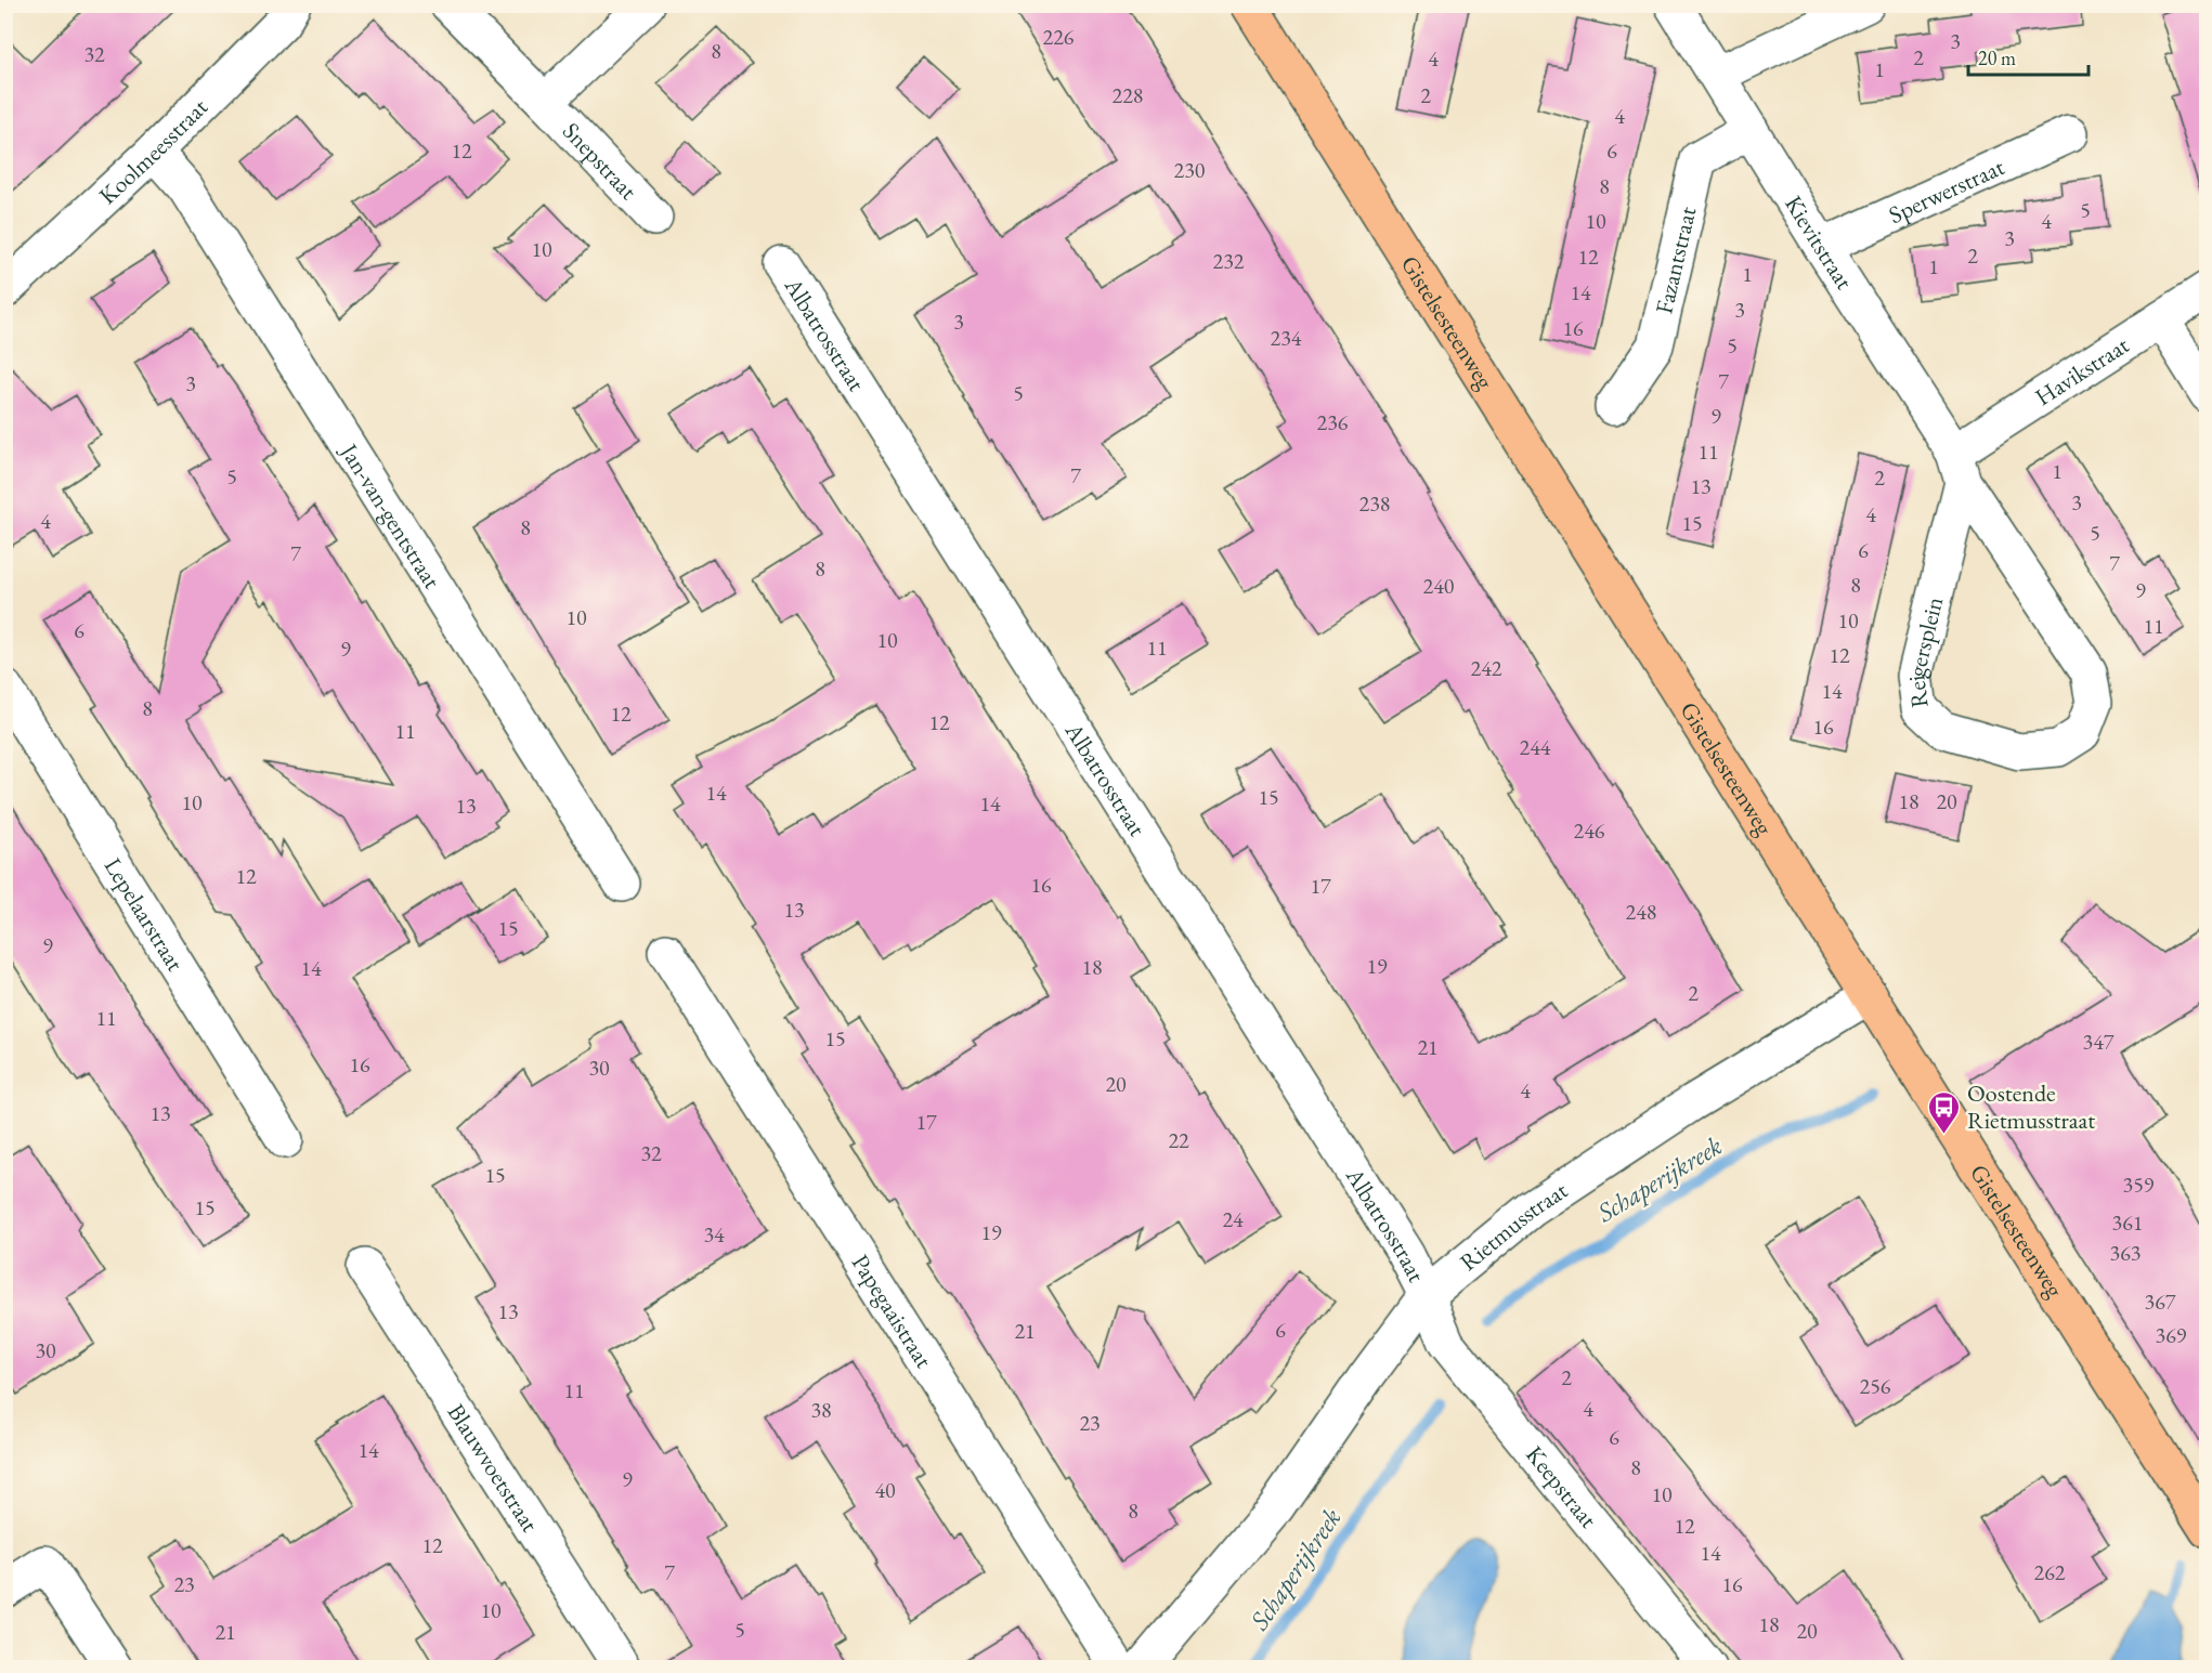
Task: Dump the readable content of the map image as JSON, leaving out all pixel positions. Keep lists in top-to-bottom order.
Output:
{
  "streets": {
    "main road": ["Gistelsesteenweg"],
    "street": [
      "Koolmeesstraat",
      "Snepstraat",
      "Sperwerstraat",
      "Kievitstraat",
      "Fazantstraat",
      "Albatrosstraat",
      "Havikstraat",
      "Jan-van-gentstraat",
      "Reigersplein",
      "Lepelaarstraat",
      "Rietmusstraat",
      "Papegaaistraat",
      "Blauwvoetstraat",
      "Keepstraat"
    ]
  },
  "crossings": [
    ["Koolmeesstraat", "Jan-van-gentstraat"],
    ["Sperwerstraat", "Kievitstraat"],
    ["Kievitstraat", "Fazantstraat"],
    ["Kievitstraat", "Havikstraat"],
    ["Kievitstraat", "Reigersplein"],
    ["Gistelsesteenweg", "Rietmusstraat"],
    ["Albatrosstraat", "Rietmusstraat"],
    ["Albatrosstraat", "Keepstraat"],
    ["Havikstraat", "Reigersplein"],
    ["Rietmusstraat", "Keepstraat"]
  ],
  "water": ["Schaperijkreek"],
  "places": {
    "bus stop": ["Oostende Rietmusstraat"]
  },
  "house_numbers": [
    "226",
    "3",
    "8",
    "32",
    "2",
    "4",
    "1",
    "228",
    "2",
    "4",
    "12",
    "6",
    "230",
    "8",
    "5",
    "10",
    "4",
    "3",
    "10",
    "2",
    "12",
    "232",
    "1",
    "1",
    "14",
    "3",
    "3",
    "16",
    "234",
    "5",
    "7",
    "3",
    "5",
    "9",
    "236",
    "11",
    "1",
    "7",
    "5",
    "2",
    "13",
    "3",
    "238",
    "4",
    "4",
    "15",
    "8",
    "5",
    "6",
    "7",
    "7",
    "8",
    "8",
    "240",
    "9",
    "10",
    "10",
    "11",
    "6",
    "10",
    "11",
    "9",
    "12",
    "242",
    "14",
    "8",
    "12",
    "12",
    "16",
    "11",
    "244",
    "14",
    "15",
    "18",
    "20",
    "10",
    "14",
    "13",
    "246",
    "12",
    "16",
    "17",
    "13",
    "248",
    "15",
    "9",
    "19",
    "18",
    "14",
    "2",
    "11",
    "15",
    "347",
    "21",
    "16",
    "30",
    "20",
    "4",
    "13",
    "17",
    "22",
    "32",
    "15",
    "359",
    "15",
    "24",
    "361",
    "19",
    "34",
    "363",
    "367",
    "13",
    "6",
    "21",
    "369",
    "30",
    "2",
    "256",
    "11",
    "4",
    "38",
    "23",
    "6",
    "14",
    "8",
    "9",
    "40",
    "10",
    "8",
    "12",
    "12",
    "14",
    "7",
    "262",
    "23",
    "16",
    "10",
    "18",
    "5",
    "20",
    "21"
  ],
  "scale_bar": "20 m"
}
